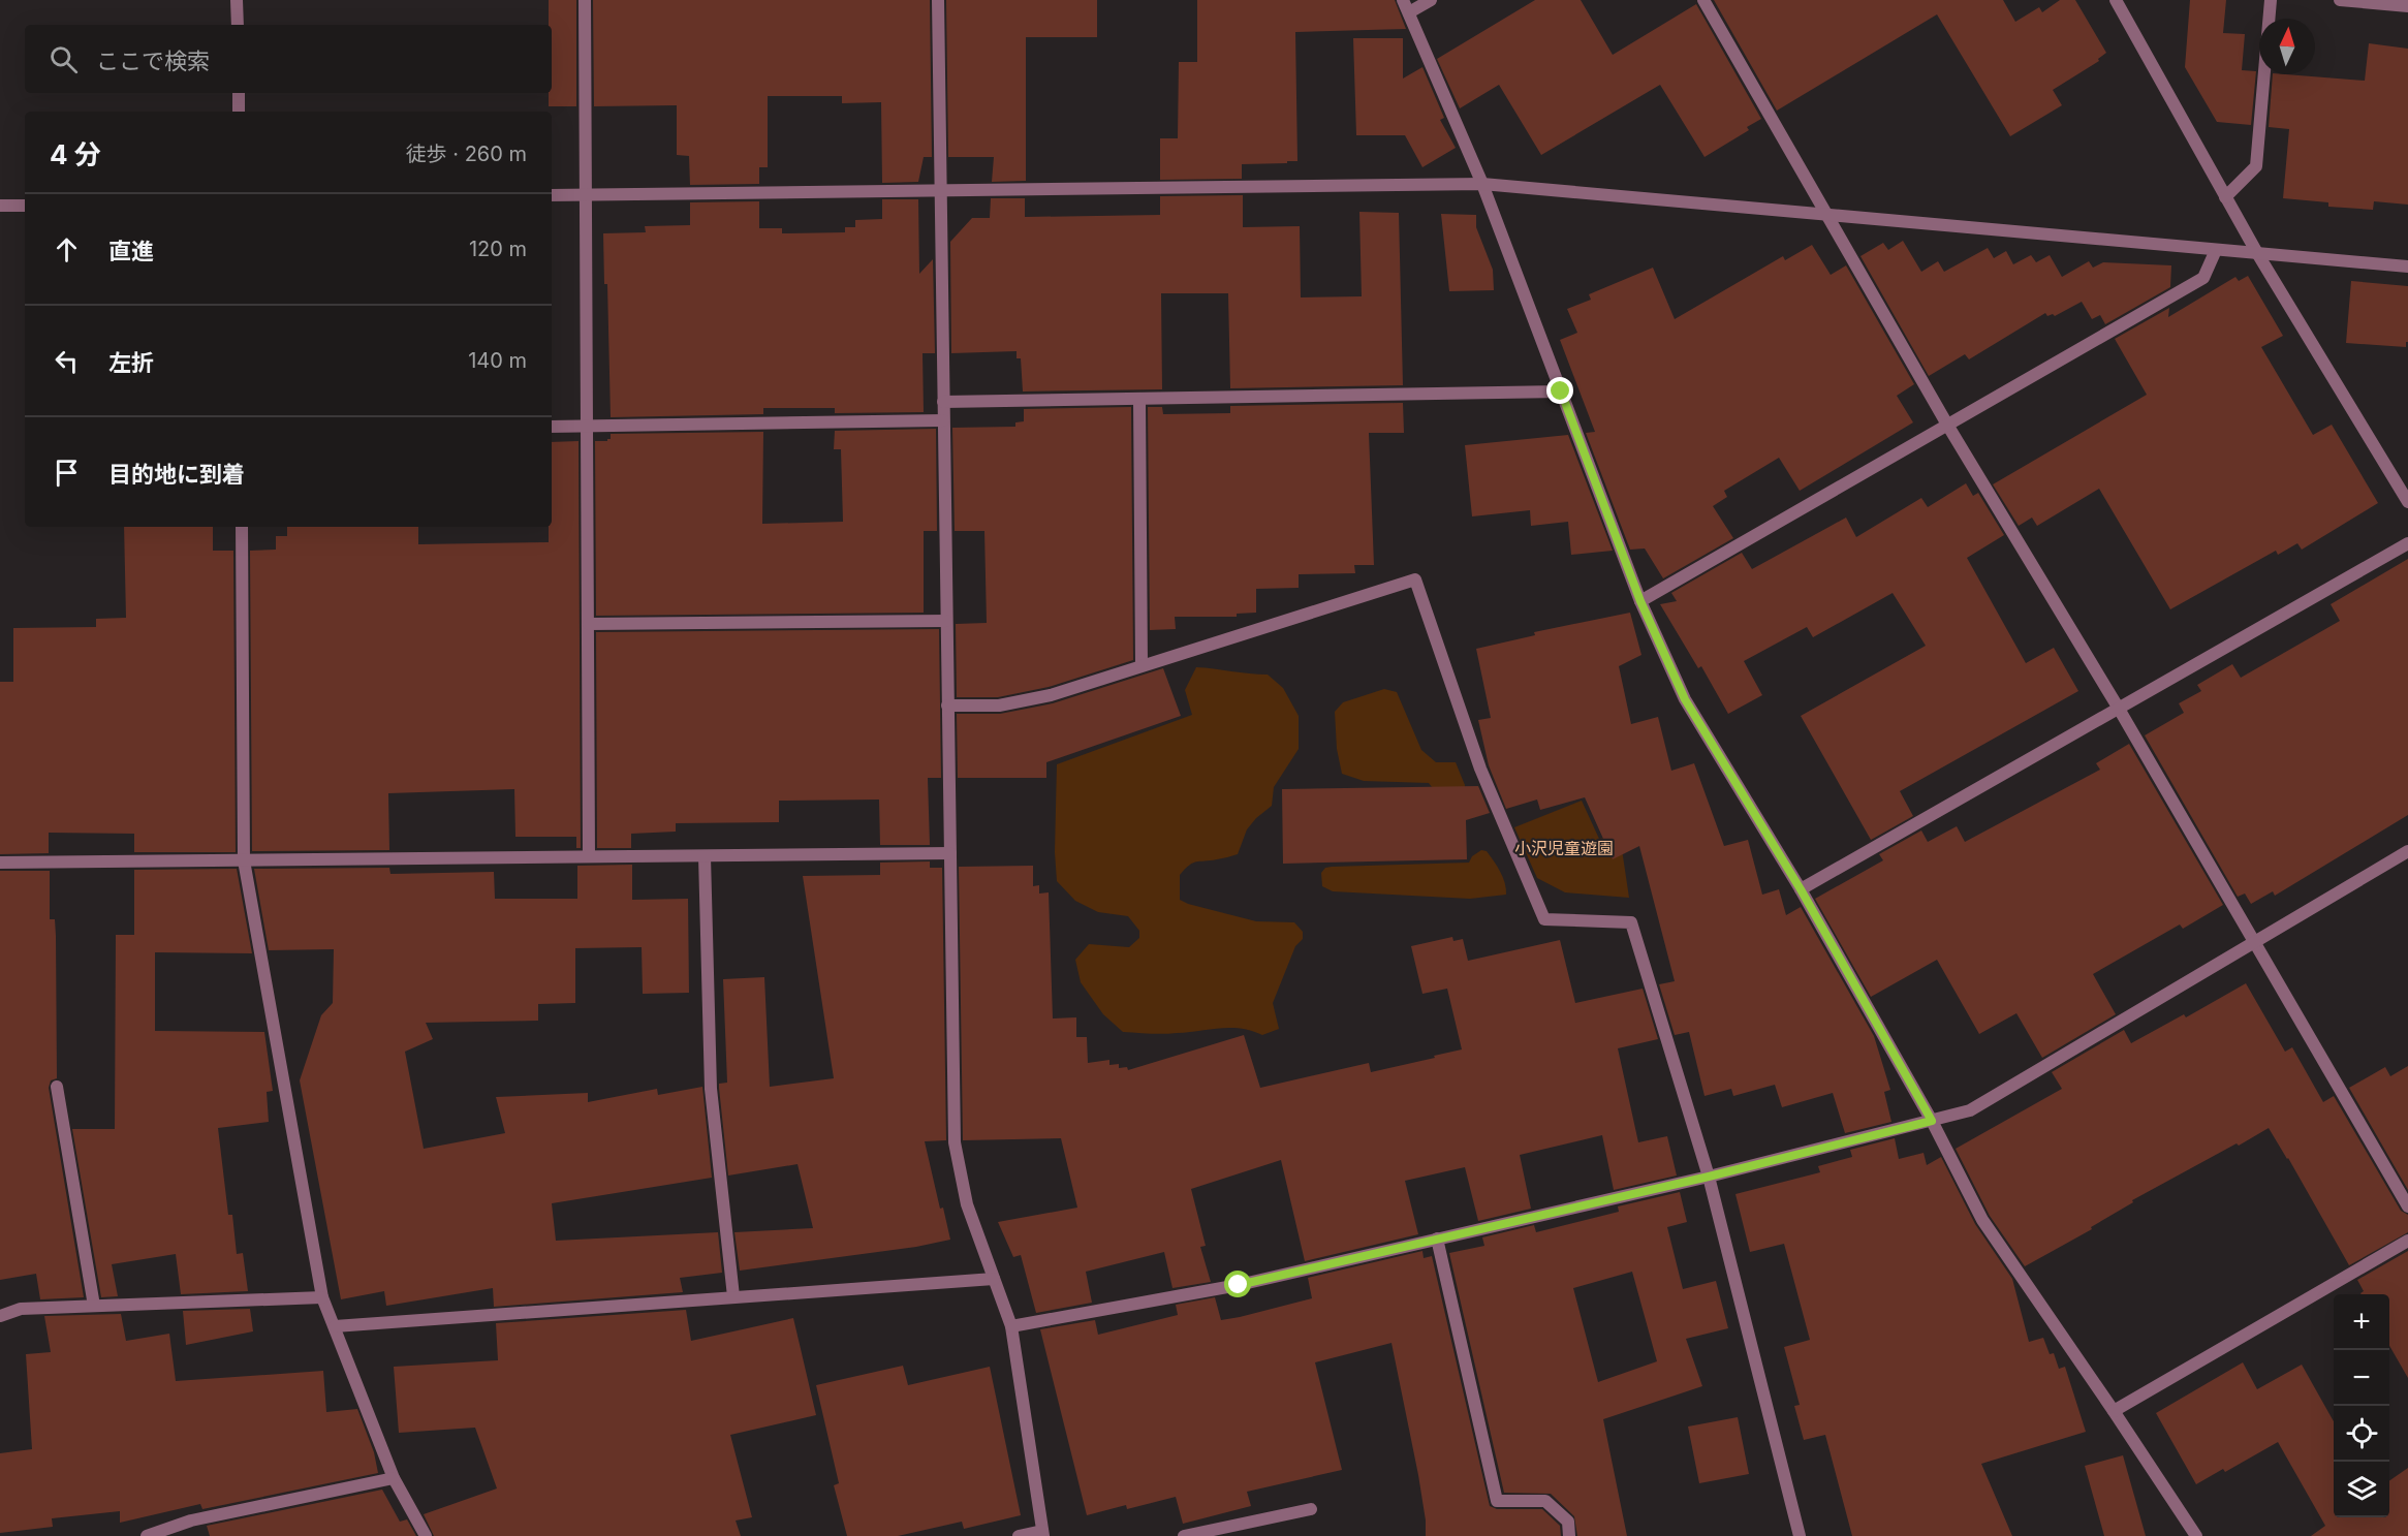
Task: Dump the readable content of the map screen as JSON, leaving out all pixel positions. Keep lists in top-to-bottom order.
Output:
{
  "parks": ["小沢児童遊園"],
  "north": "top",
  "page": {
    "search": "ここで検索",
    "heading": ["4 分", "徒歩 · 260 m"],
    "list": [
      ["直進", "120 m"],
      ["左折", "140 m"],
      "目的地に到着"
    ],
    "map_buttons": ["+", "−"]
  }
}
